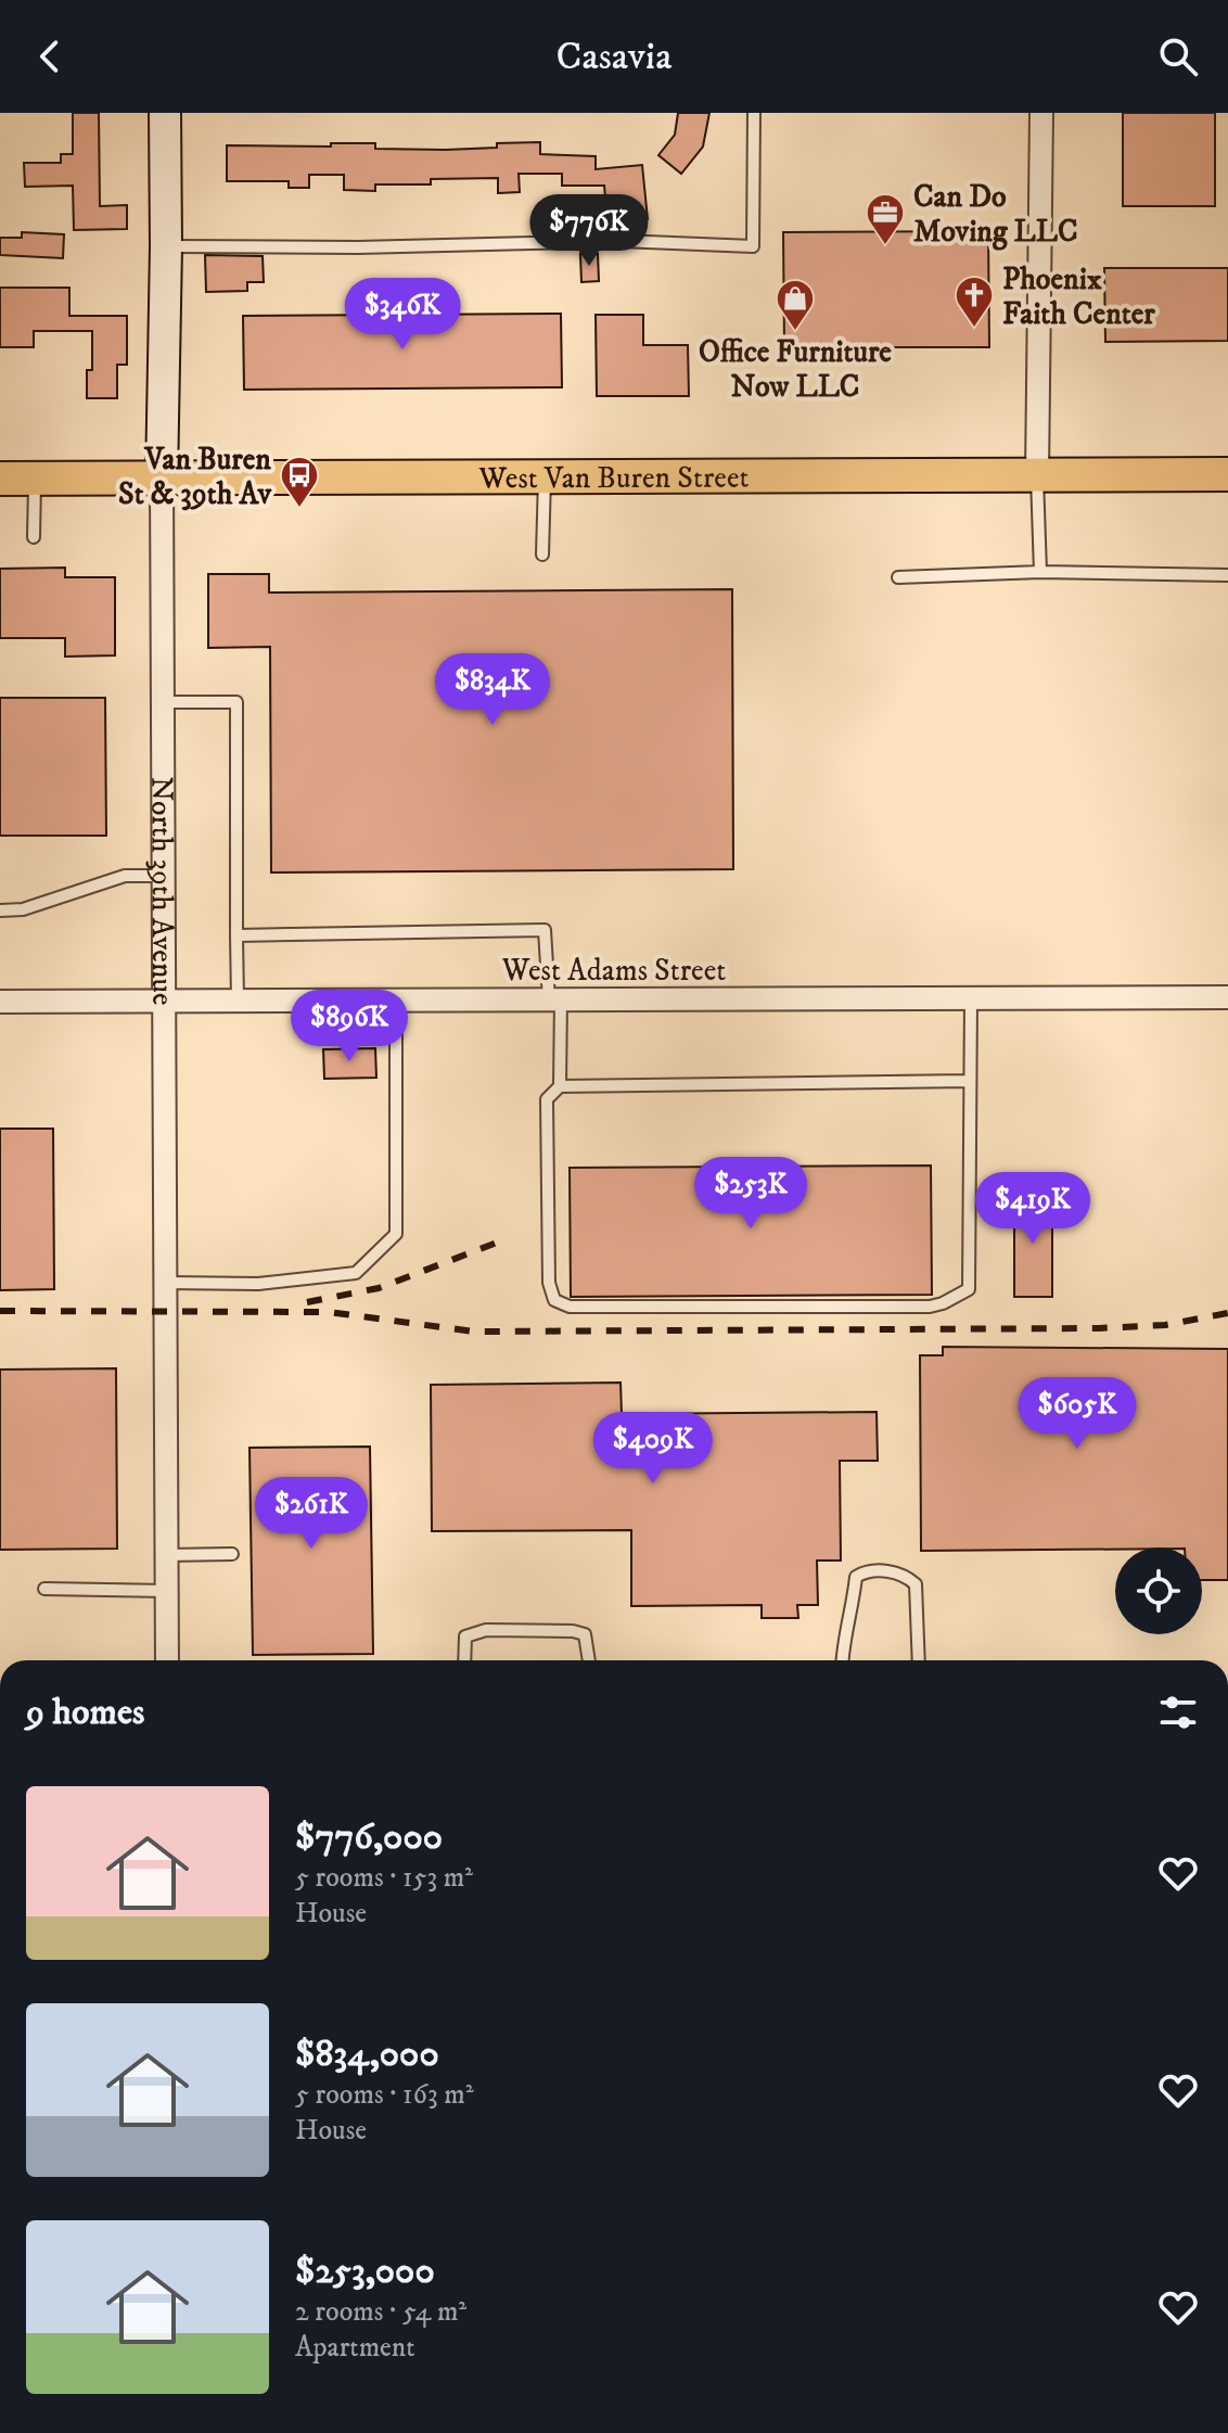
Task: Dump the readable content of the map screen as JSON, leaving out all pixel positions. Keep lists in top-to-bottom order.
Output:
{
  "streets": {
    "main road": ["West Van Buren Street"],
    "street": ["North 39th Avenue", "West Adams Street"]
  },
  "crossings": [
    ["West Van Buren Street", "North 39th Avenue"],
    ["North 39th Avenue", "West Adams Street"]
  ],
  "places": {
    "office": ["Can Do Moving LLC"],
    "church": ["Phoenix Faith Center"],
    "shop": ["Office Furniture Now LLC"],
    "bus stop": ["Van Buren St & 39th Av"]
  },
  "page": {
    "header": "Casavia",
    "price": [
      "$776K",
      "$346K",
      "$834K",
      "$896K",
      "$253K",
      "$419K",
      "$605K",
      "$409K",
      "$261K"
    ],
    "heading": "9 homes",
    "list": [
      {
        "name": "$776,000",
        "note": "5 rooms · 153 m² · House"
      },
      {
        "name": "$834,000",
        "note": "5 rooms · 163 m² · House"
      },
      {
        "name": "$253,000",
        "note": "2 rooms · 54 m² · Apartment"
      }
    ]
  }
}
